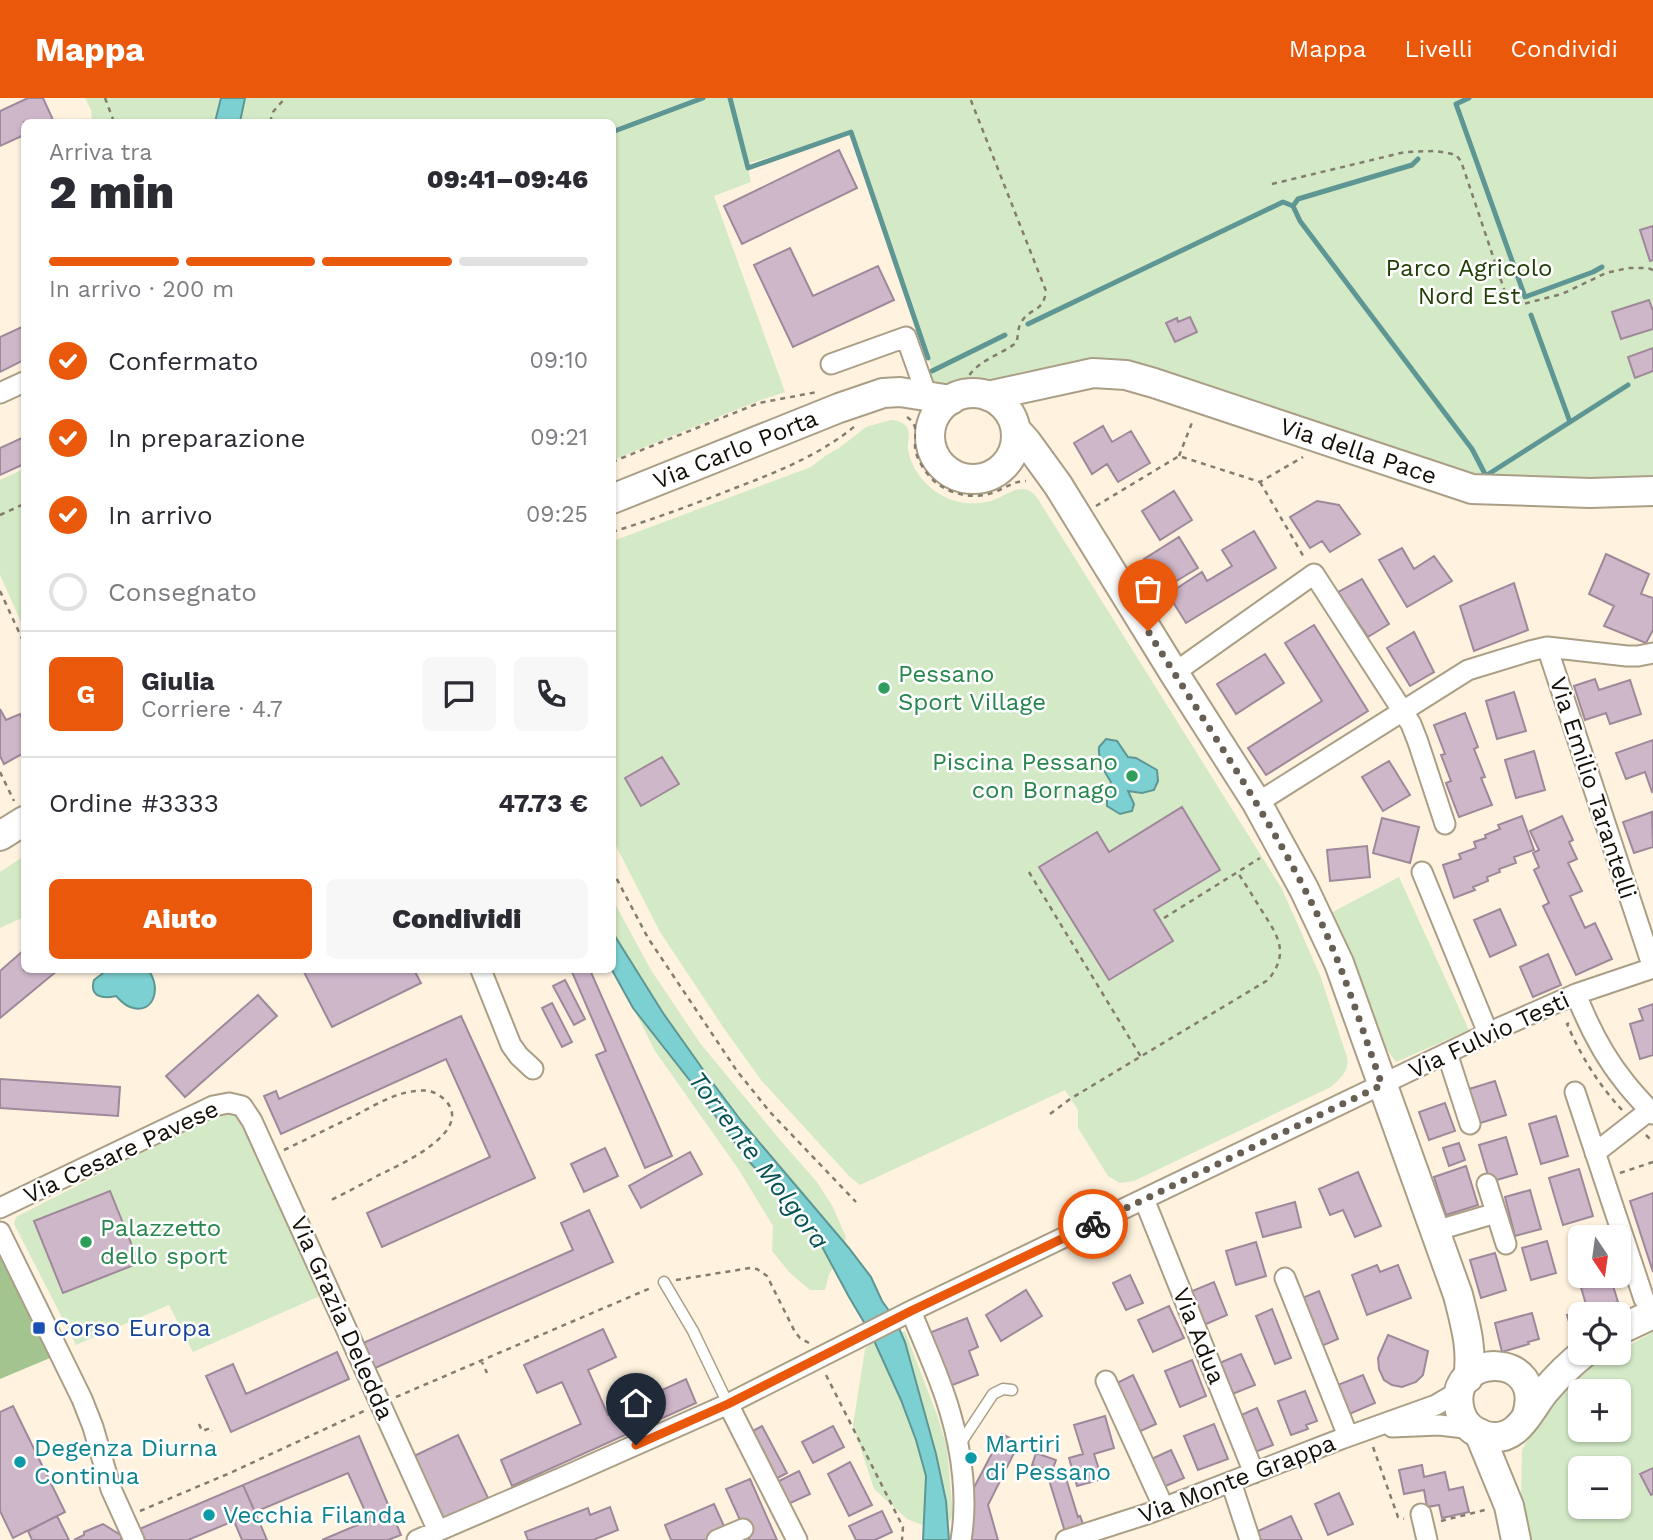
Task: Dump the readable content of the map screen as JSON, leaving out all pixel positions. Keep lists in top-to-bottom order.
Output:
{
  "streets": {
    "street": [
      "Via Carlo Porta",
      "Via della Pace",
      "Via Emilio Tarantelli",
      "Via Fulvio Testi",
      "Via Cesare Pavese",
      "Via Grazia Deledda",
      "Via Adua",
      "Via Monte Grappa"
    ]
  },
  "crossings": [
    ["Via Carlo Porta", "Via della Pace"],
    ["Via Emilio Tarantelli", "Via Fulvio Testi"],
    ["Via Fulvio Testi", "Via Grazia Deledda"],
    ["Via Fulvio Testi", "Via Adua"],
    ["Via Cesare Pavese", "Via Grazia Deledda"],
    ["Via Adua", "Via Monte Grappa"]
  ],
  "water": ["Torrente Molgora"],
  "parks": ["Parco Agricolo Nord Est"],
  "places": {
    "other": [
      "Pessano Sport Village",
      "Piscina Pessano con Bornago",
      "Palazzetto dello sport",
      "Martiri di Pessano",
      "Degenza Diurna Continua",
      "Vecchia Filanda"
    ],
    "transit": ["Corso Europa"]
  },
  "north": "bottom",
  "page": {
    "header": "Mappa",
    "nav": ["Mappa", "Livelli", "Condividi"],
    "heading": ["2 min", "Arriva tra", "09:41–09:46"],
    "panel": [
      "Giulia",
      "Corriere · 4.7",
      "Ordine #3333",
      "47.73 €"
    ],
    "bar": "In arrivo · 200 m",
    "list": [
      ["Confermato", "09:10"],
      ["In preparazione", "09:21"],
      ["In arrivo", "09:25"],
      "Consegnato"
    ],
    "round": "G",
    "buttons": ["Aiuto", "Condividi"],
    "map_buttons": ["+", "−"]
  }
}
